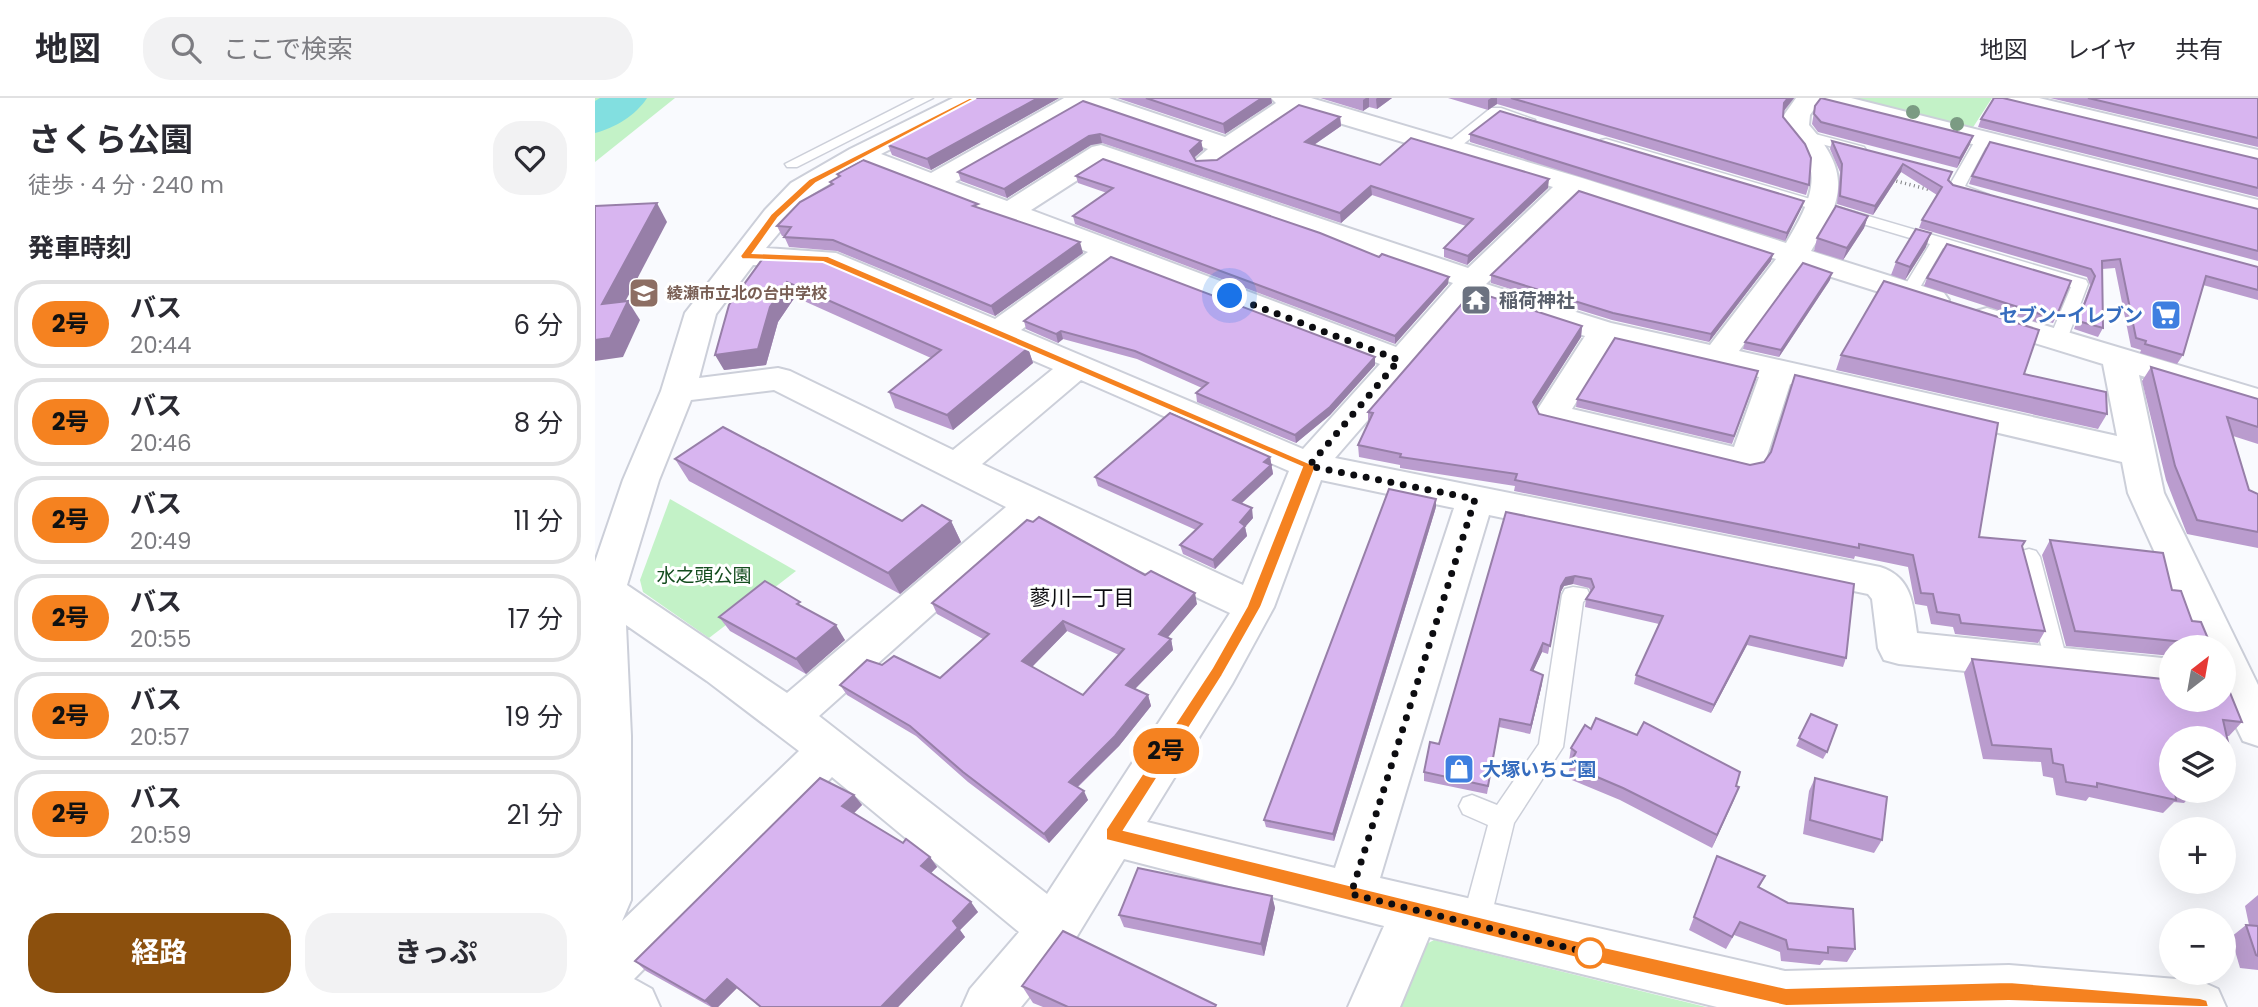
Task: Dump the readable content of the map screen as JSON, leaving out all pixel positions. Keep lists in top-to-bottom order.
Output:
{
  "districts": ["蓼川一丁目"],
  "parks": ["水之頭公園"],
  "places": {
    "school or university": ["綾瀬市立北の台中学校"],
    "temple": ["稲荷神社"],
    "supermarket": ["セブン-イレブン"],
    "shop": ["大塚いちご園"]
  },
  "lines": ["bus line 2号"],
  "north": "top right",
  "page": {
    "header": "地図",
    "search": "ここで検索",
    "nav": ["地図", "レイヤ", "共有"],
    "heading": [
      ["さくら公園", "徒歩 · 4 分 · 240 m"],
      "発車時刻"
    ],
    "on_map": "2号",
    "list": [
      {
        "mark": "2号",
        "name": "バス",
        "note": "20:44",
        "value": "6 分"
      },
      {
        "mark": "2号",
        "name": "バス",
        "note": "20:46",
        "value": "8 分"
      },
      {
        "mark": "2号",
        "name": "バス",
        "note": "20:49",
        "value": "11 分"
      },
      {
        "mark": "2号",
        "name": "バス",
        "note": "20:55",
        "value": "17 分"
      },
      {
        "mark": "2号",
        "name": "バス",
        "note": "20:57",
        "value": "19 分"
      },
      {
        "mark": "2号",
        "name": "バス",
        "note": "20:59",
        "value": "21 分"
      }
    ],
    "map_buttons": ["+", "−"],
    "buttons": ["経路", "きっぷ"]
  }
}
